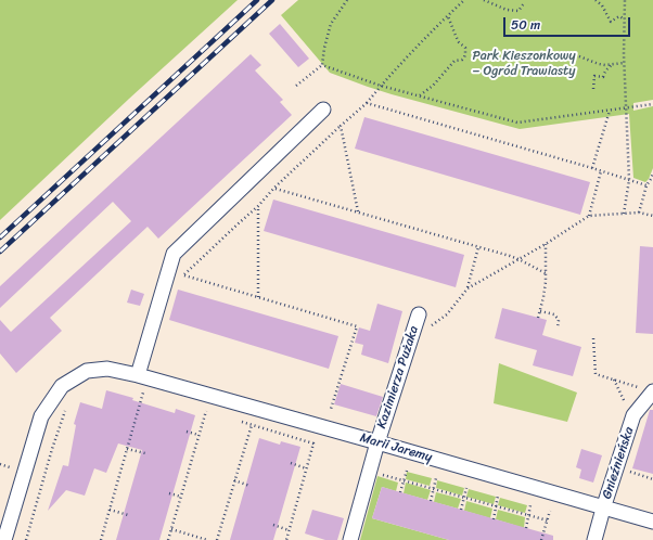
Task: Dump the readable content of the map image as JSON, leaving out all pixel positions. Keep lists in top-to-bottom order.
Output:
{
  "streets": {
    "street": ["Kazimierza Pużaka", "Marii Jaremy", "Gnieźnieńska"]
  },
  "crossings": [
    ["Kazimierza Pużaka", "Marii Jaremy"],
    ["Marii Jaremy", "Gnieźnieńska"]
  ],
  "parks": ["Park Kieszonkowy – Ogród Trawiasty"],
  "scale_bar": "50 m"
}
